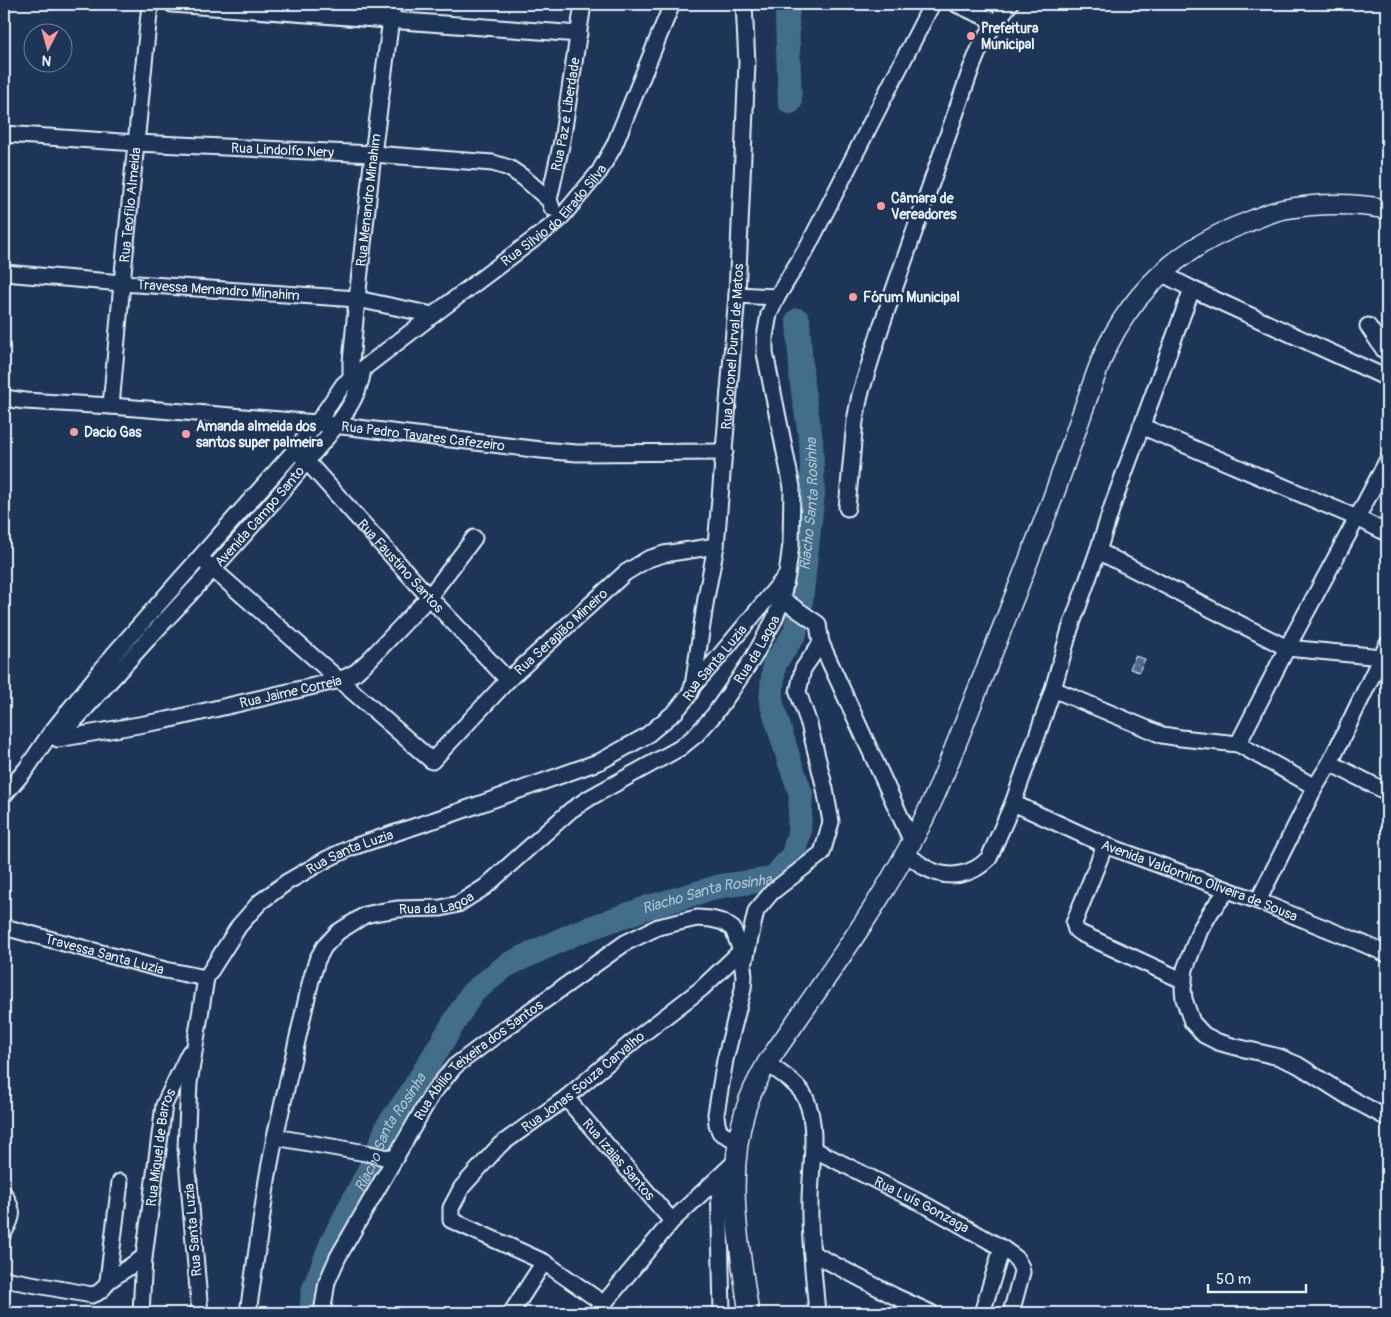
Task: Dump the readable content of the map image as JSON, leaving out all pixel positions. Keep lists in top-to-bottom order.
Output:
{
  "streets": {
    "street": [
      "Rua Paz e Liberdade",
      "Rua Lindolfo Nery",
      "Rua Menandro Minahim",
      "Rua Teofilo Almeida",
      "Rua Silvio do Eirado Silva",
      "Travessa Menandro Minahim",
      "Rua Coronel Durval de Matos",
      "Rua Pedro Tavares Cafezeiro",
      "Avenida Campo Santo",
      "Rua Faustino Santos",
      "Rua Serapião Mineiro",
      "Rua da Lagoa",
      "Rua Santa Luzia",
      "Rua Jaime Correia",
      "Avenida Valdomiro Oliveira de Sousa",
      "Travessa Santa Luzia",
      "Rua Abilio Teixeira dos Santos",
      "Rua Jonas Souza Carvalho",
      "Rua Miguel de Barros",
      "Rua Izaias Santos",
      "Rua Luís Gonzaga"
    ]
  },
  "crossings": [
    ["Rua Paz e Liberdade", "Rua Lindolfo Nery"],
    ["Rua Lindolfo Nery", "Rua Menandro Minahim"],
    ["Rua Lindolfo Nery", "Rua Teofilo Almeida"],
    ["Rua Menandro Minahim", "Rua Silvio do Eirado Silva"],
    ["Rua Menandro Minahim", "Travessa Menandro Minahim"],
    ["Rua Menandro Minahim", "Avenida Campo Santo"],
    ["Rua Teofilo Almeida", "Travessa Menandro Minahim"],
    ["Rua Teofilo Almeida", "Rua Pedro Tavares Cafezeiro"],
    ["Rua Silvio do Eirado Silva", "Travessa Menandro Minahim"],
    ["Rua Silvio do Eirado Silva", "Avenida Campo Santo"],
    ["Rua Coronel Durval de Matos", "Rua Pedro Tavares Cafezeiro"],
    ["Rua Coronel Durval de Matos", "Rua Serapião Mineiro"],
    ["Rua Coronel Durval de Matos", "Rua Santa Luzia"],
    ["Rua Pedro Tavares Cafezeiro", "Avenida Campo Santo"],
    ["Avenida Campo Santo", "Rua Faustino Santos"],
    ["Avenida Campo Santo", "Rua Jaime Correia"],
    ["Rua Faustino Santos", "Rua Serapião Mineiro"],
    ["Rua Faustino Santos", "Rua Jaime Correia"],
    ["Rua Serapião Mineiro", "Rua Jaime Correia"],
    ["Rua da Lagoa", "Rua Santa Luzia"],
    ["Rua Santa Luzia", "Travessa Santa Luzia"],
    ["Rua Santa Luzia", "Rua Miguel de Barros"],
    ["Rua Abilio Teixeira dos Santos", "Rua Jonas Souza Carvalho"],
    ["Rua Jonas Souza Carvalho", "Rua Izaias Santos"]
  ],
  "water": ["Riacho Santa Rosinha"],
  "places": [
    "Prefeitura Municipal",
    "Câmara de Vereadores",
    "Fórum Municipal",
    "Dacio Gas",
    "Amanda almeida dos santos super palmeira"
  ],
  "scale_bar": "50 m",
  "north": "bottom"
}
